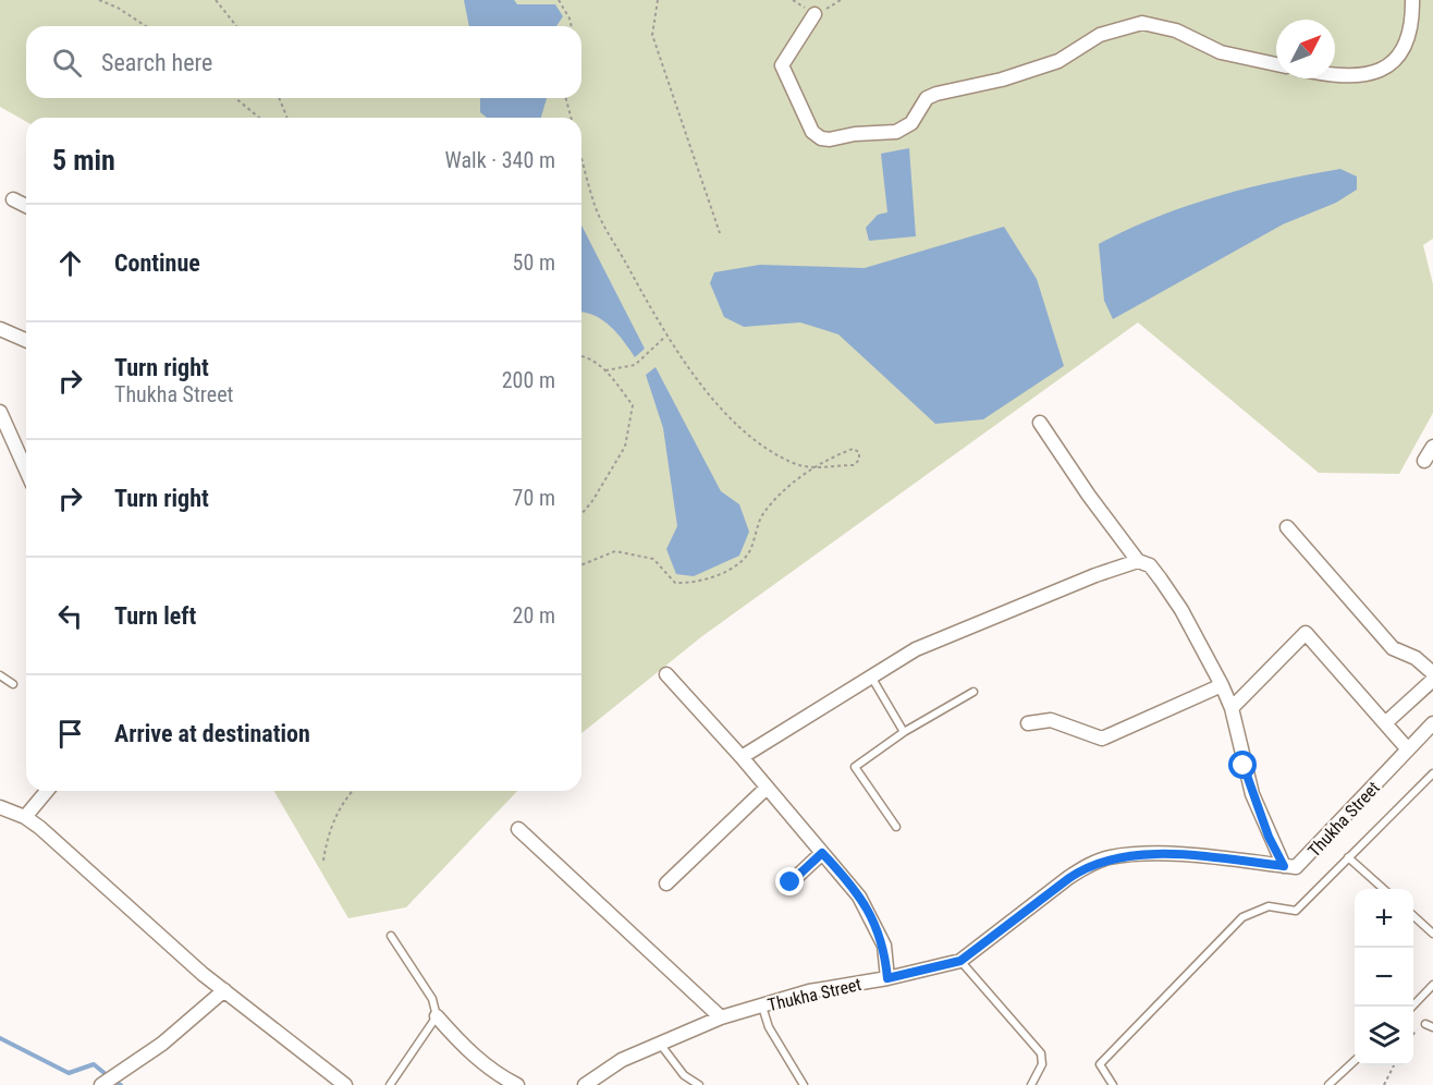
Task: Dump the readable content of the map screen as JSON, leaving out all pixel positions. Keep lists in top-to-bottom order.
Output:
{
  "streets": {
    "street": ["Thukha Street"]
  },
  "north": "top right",
  "page": {
    "search": "Search here",
    "heading": ["5 min", "Walk · 340 m"],
    "list": [
      ["Continue", "50 m"],
      ["Turn right", "Thukha Street", "200 m"],
      ["Turn right", "70 m"],
      ["Turn left", "20 m"],
      "Arrive at destination"
    ],
    "map_buttons": ["+", "−"]
  }
}
